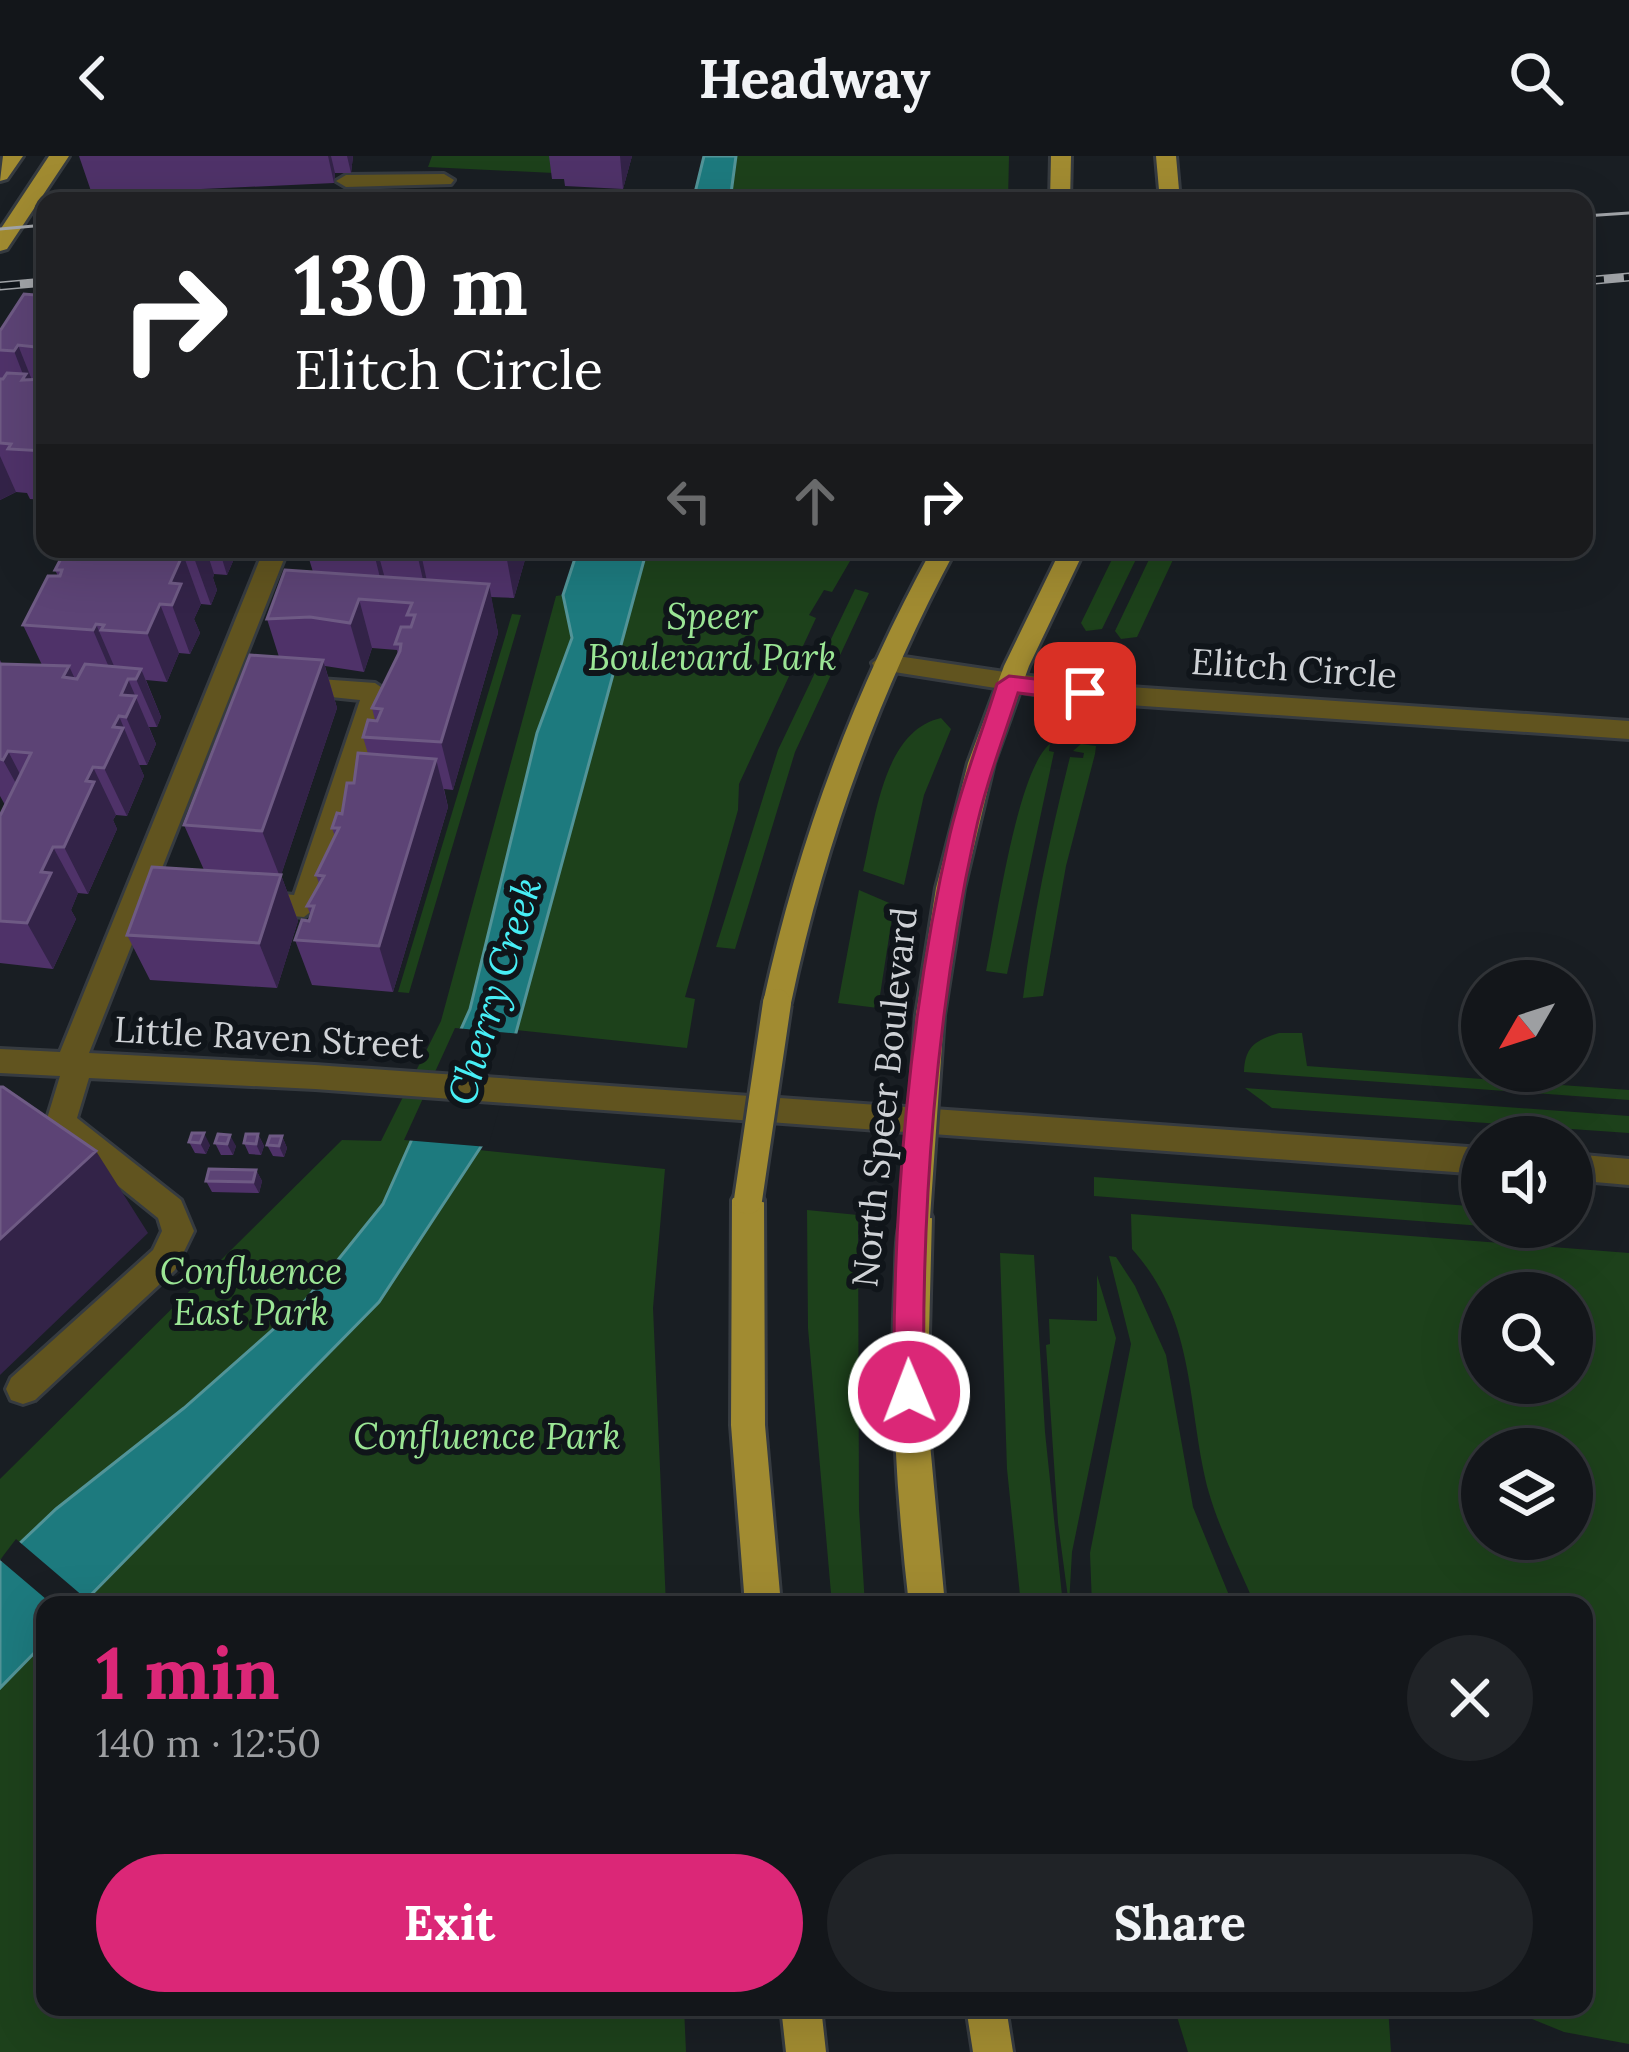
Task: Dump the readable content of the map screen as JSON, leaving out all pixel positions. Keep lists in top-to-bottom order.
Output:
{
  "streets": {
    "main road": ["North Speer Boulevard"],
    "street": ["Elitch Circle", "Little Raven Street"]
  },
  "crossings": [
    ["Elitch Circle", "North Speer Boulevard"]
  ],
  "water": ["Cherry Creek"],
  "parks": ["Speer Boulevard Park", "Confluence East Park", "Confluence Park"],
  "north": "bottom left",
  "page": {
    "header": "Headway",
    "turn": ["130 m", "Elitch Circle"],
    "heading": ["1 min", "140 m · 12:50"],
    "buttons": ["Exit", "Share"]
  }
}
